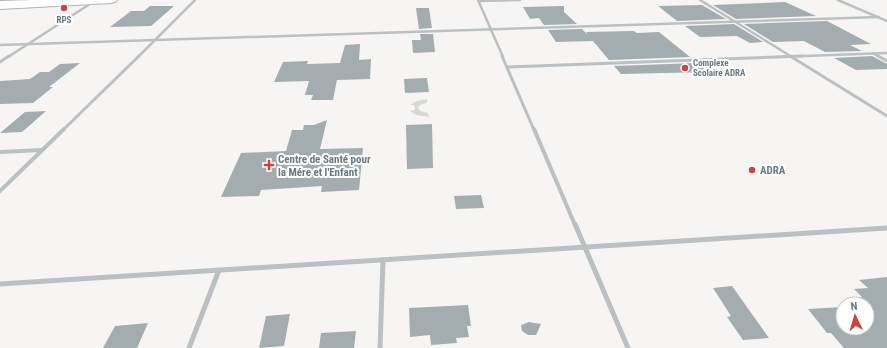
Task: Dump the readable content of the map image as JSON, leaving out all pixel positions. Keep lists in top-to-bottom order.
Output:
{
  "places": {
    "other": ["RPS", "Complexe Scolaire ADRA", "ADRA"],
    "health": ["Centre de Santé pour la Mére et l'Enfant"]
  },
  "north": "top"
}
